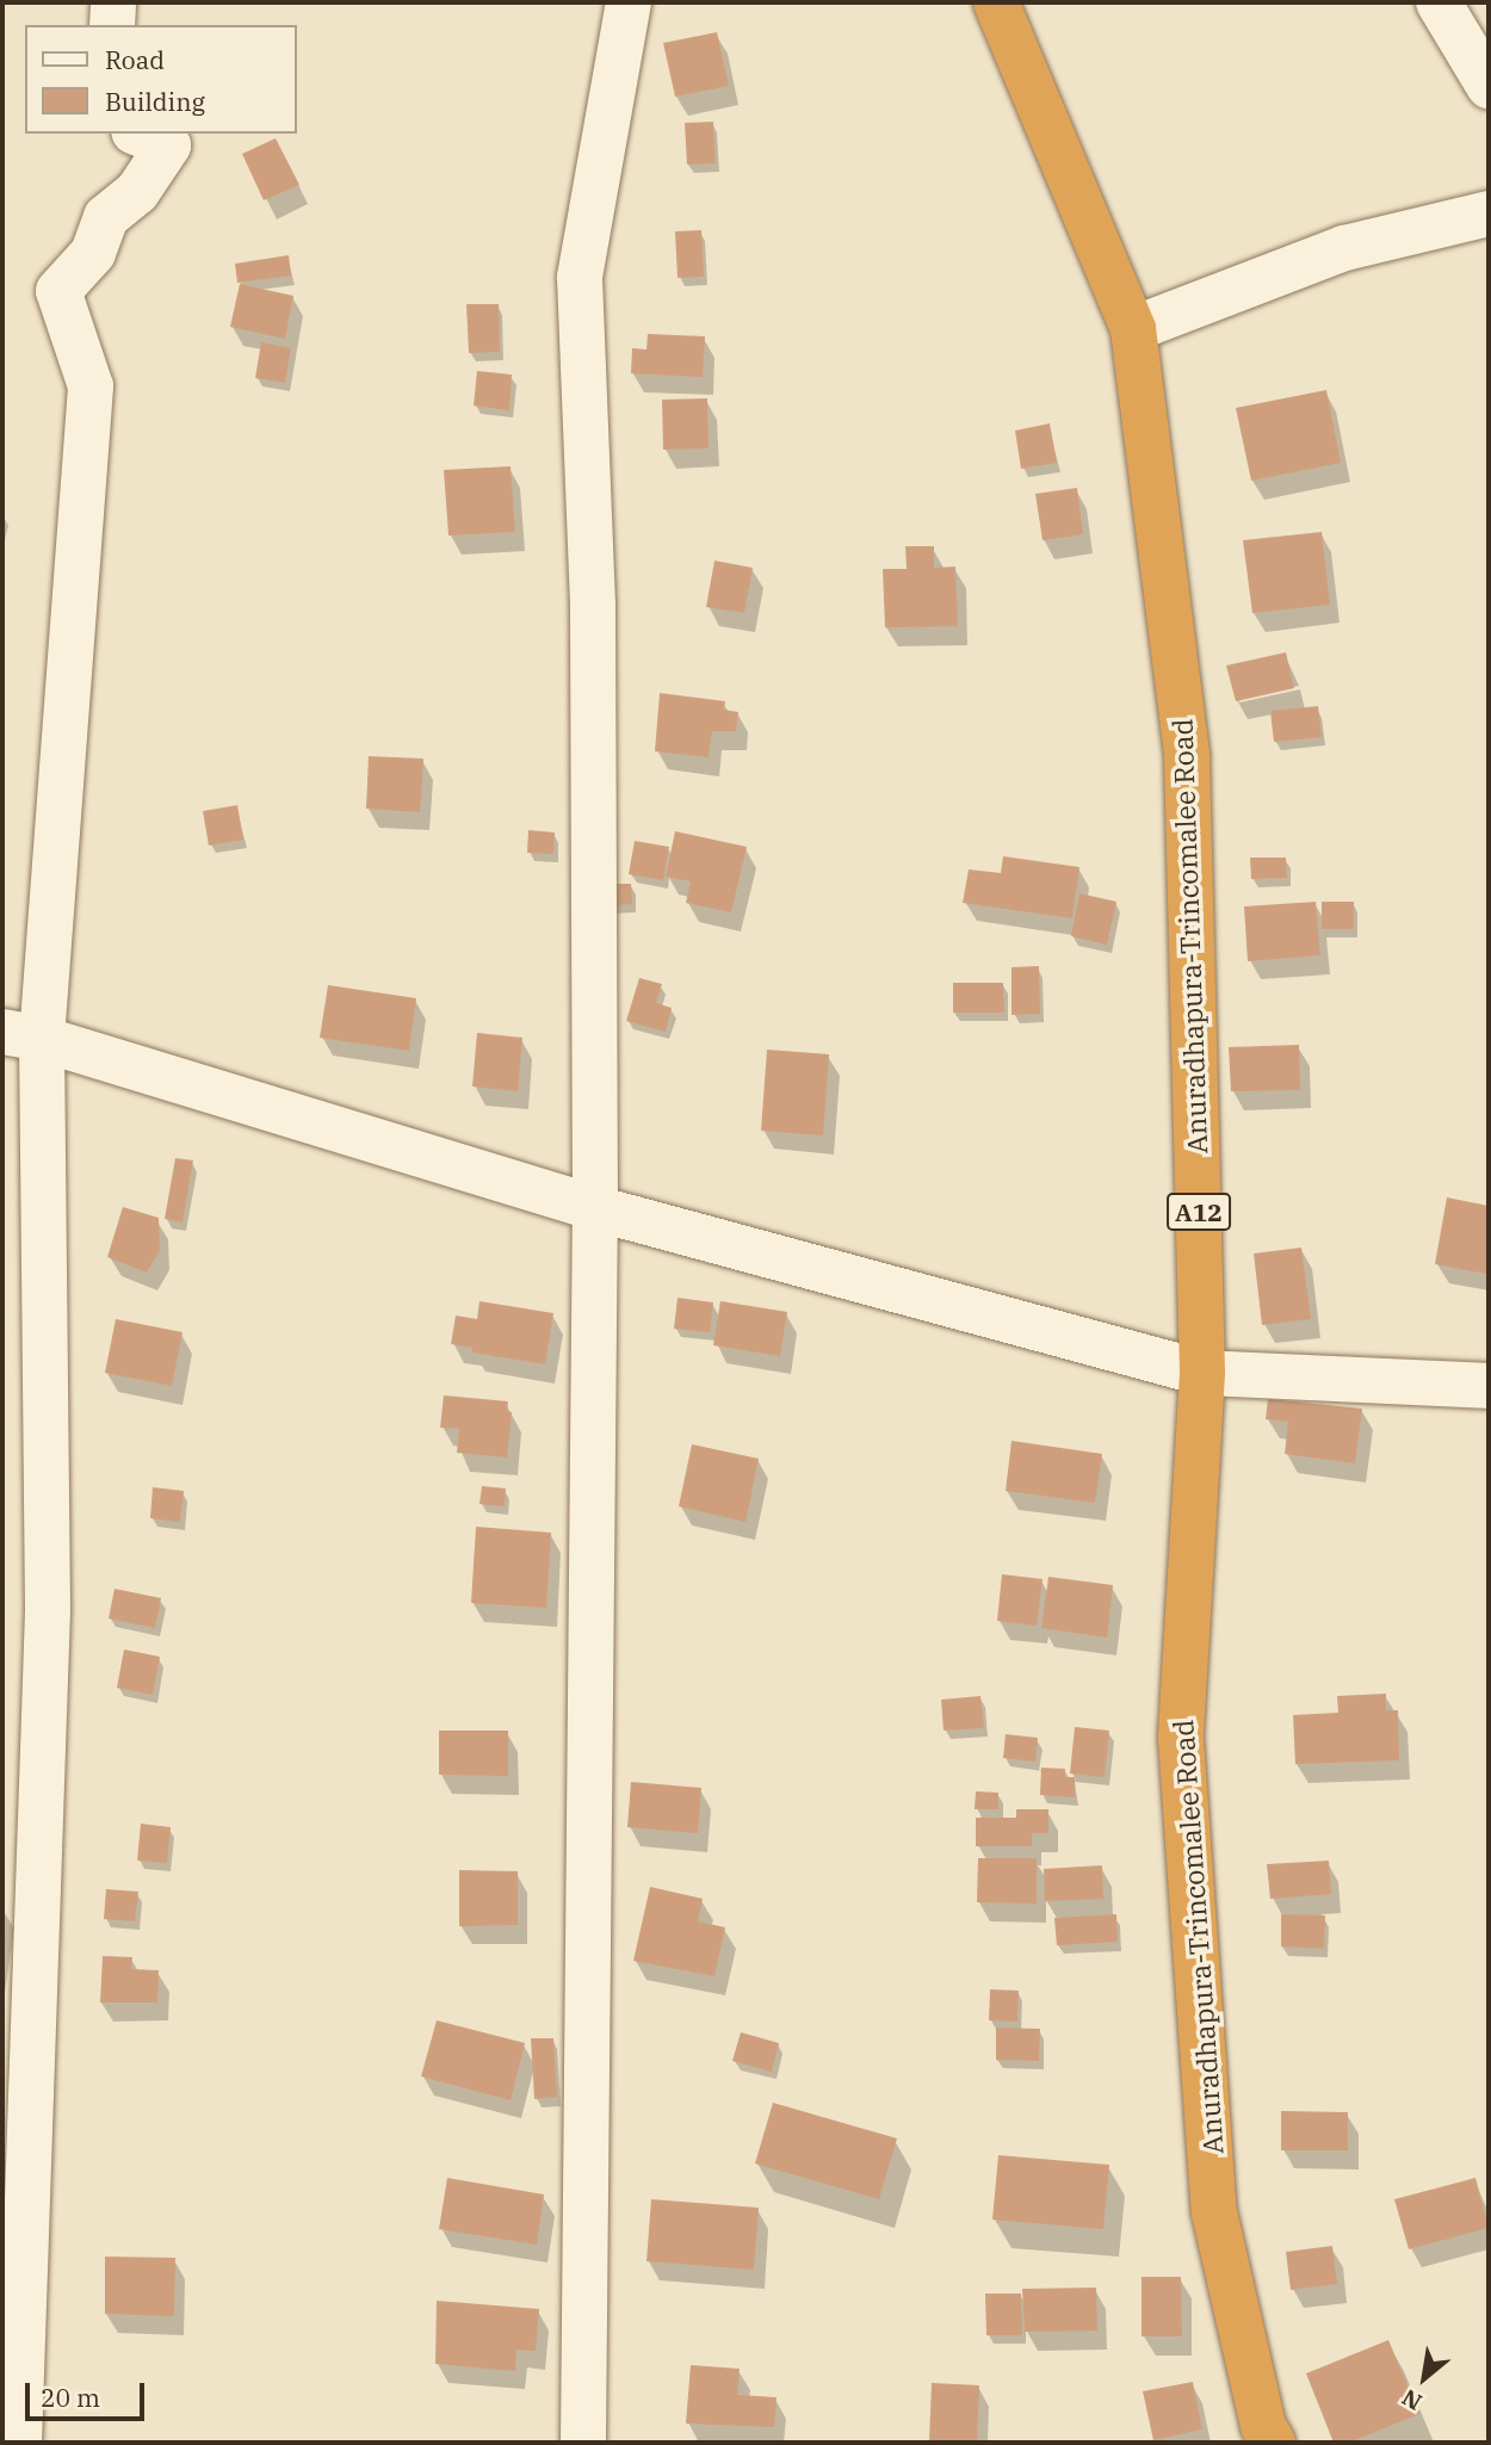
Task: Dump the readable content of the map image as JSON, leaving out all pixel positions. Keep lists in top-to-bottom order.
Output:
{
  "streets": {
    "highway": ["Anuradhapura-Trincomalee Road", "A12"]
  },
  "legend": ["Road", "Building"],
  "scale_bar": "20 m",
  "north": "bottom left"
}
